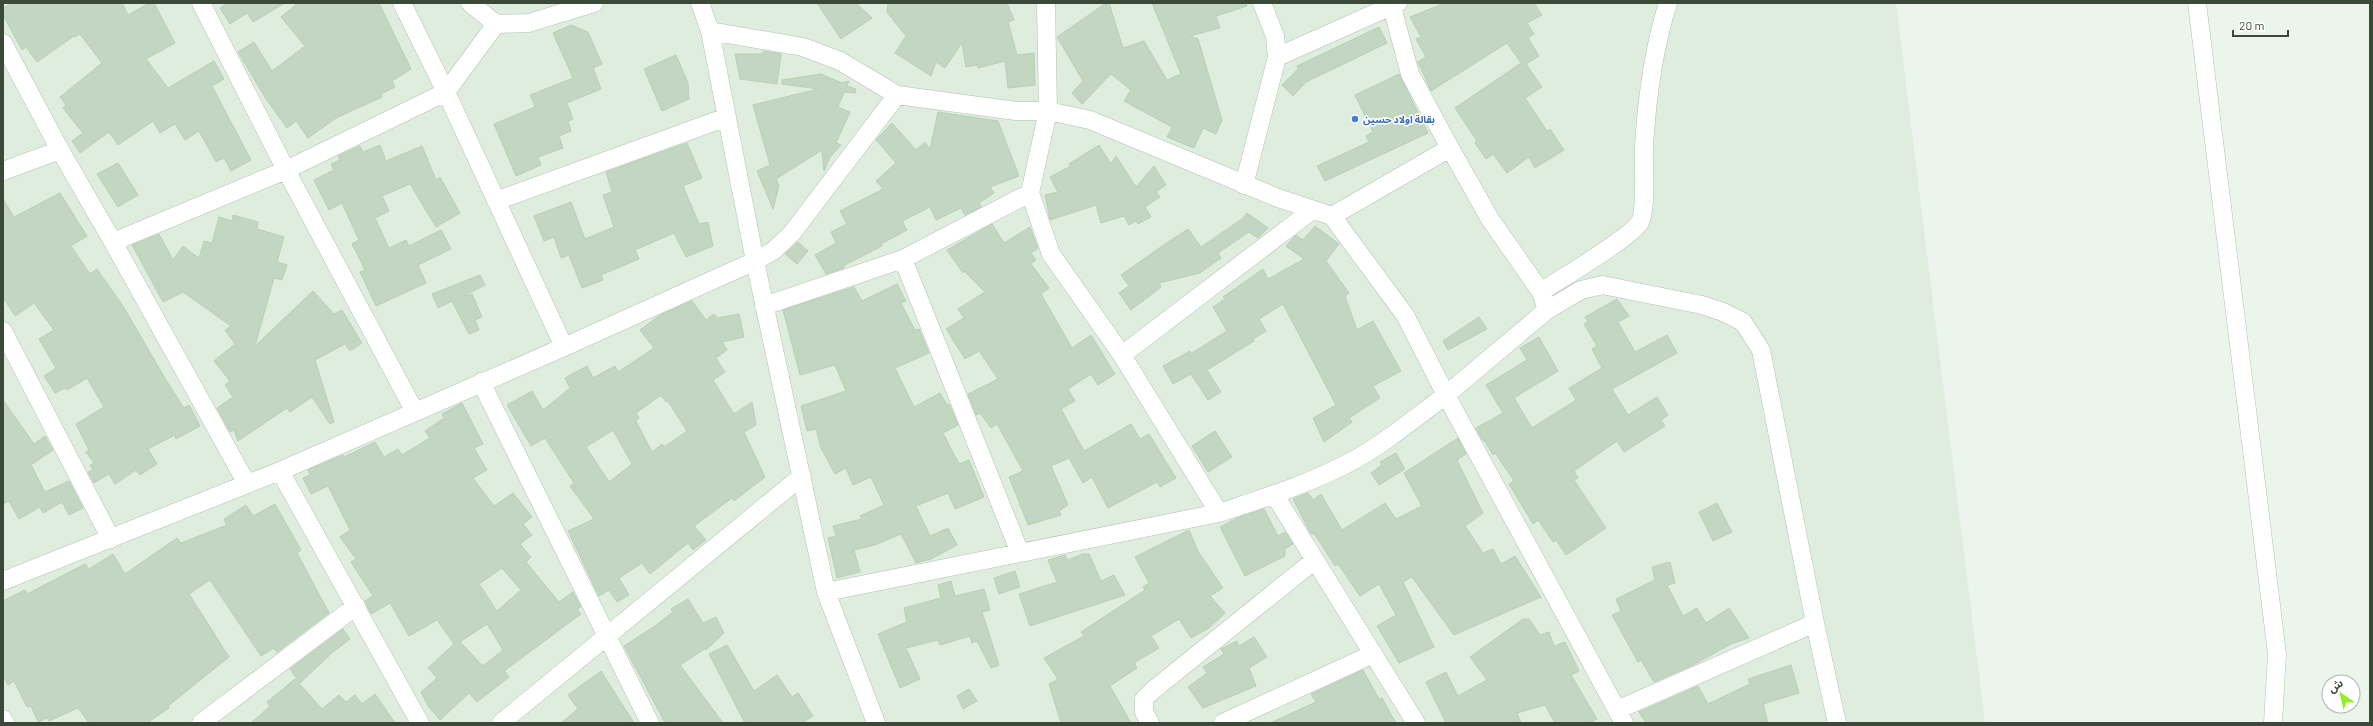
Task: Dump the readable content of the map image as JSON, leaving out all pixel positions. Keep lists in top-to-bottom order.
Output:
{
  "places": ["بقالة اولاد حسين"],
  "scale_bar": "20 m",
  "north": "top left"
}
